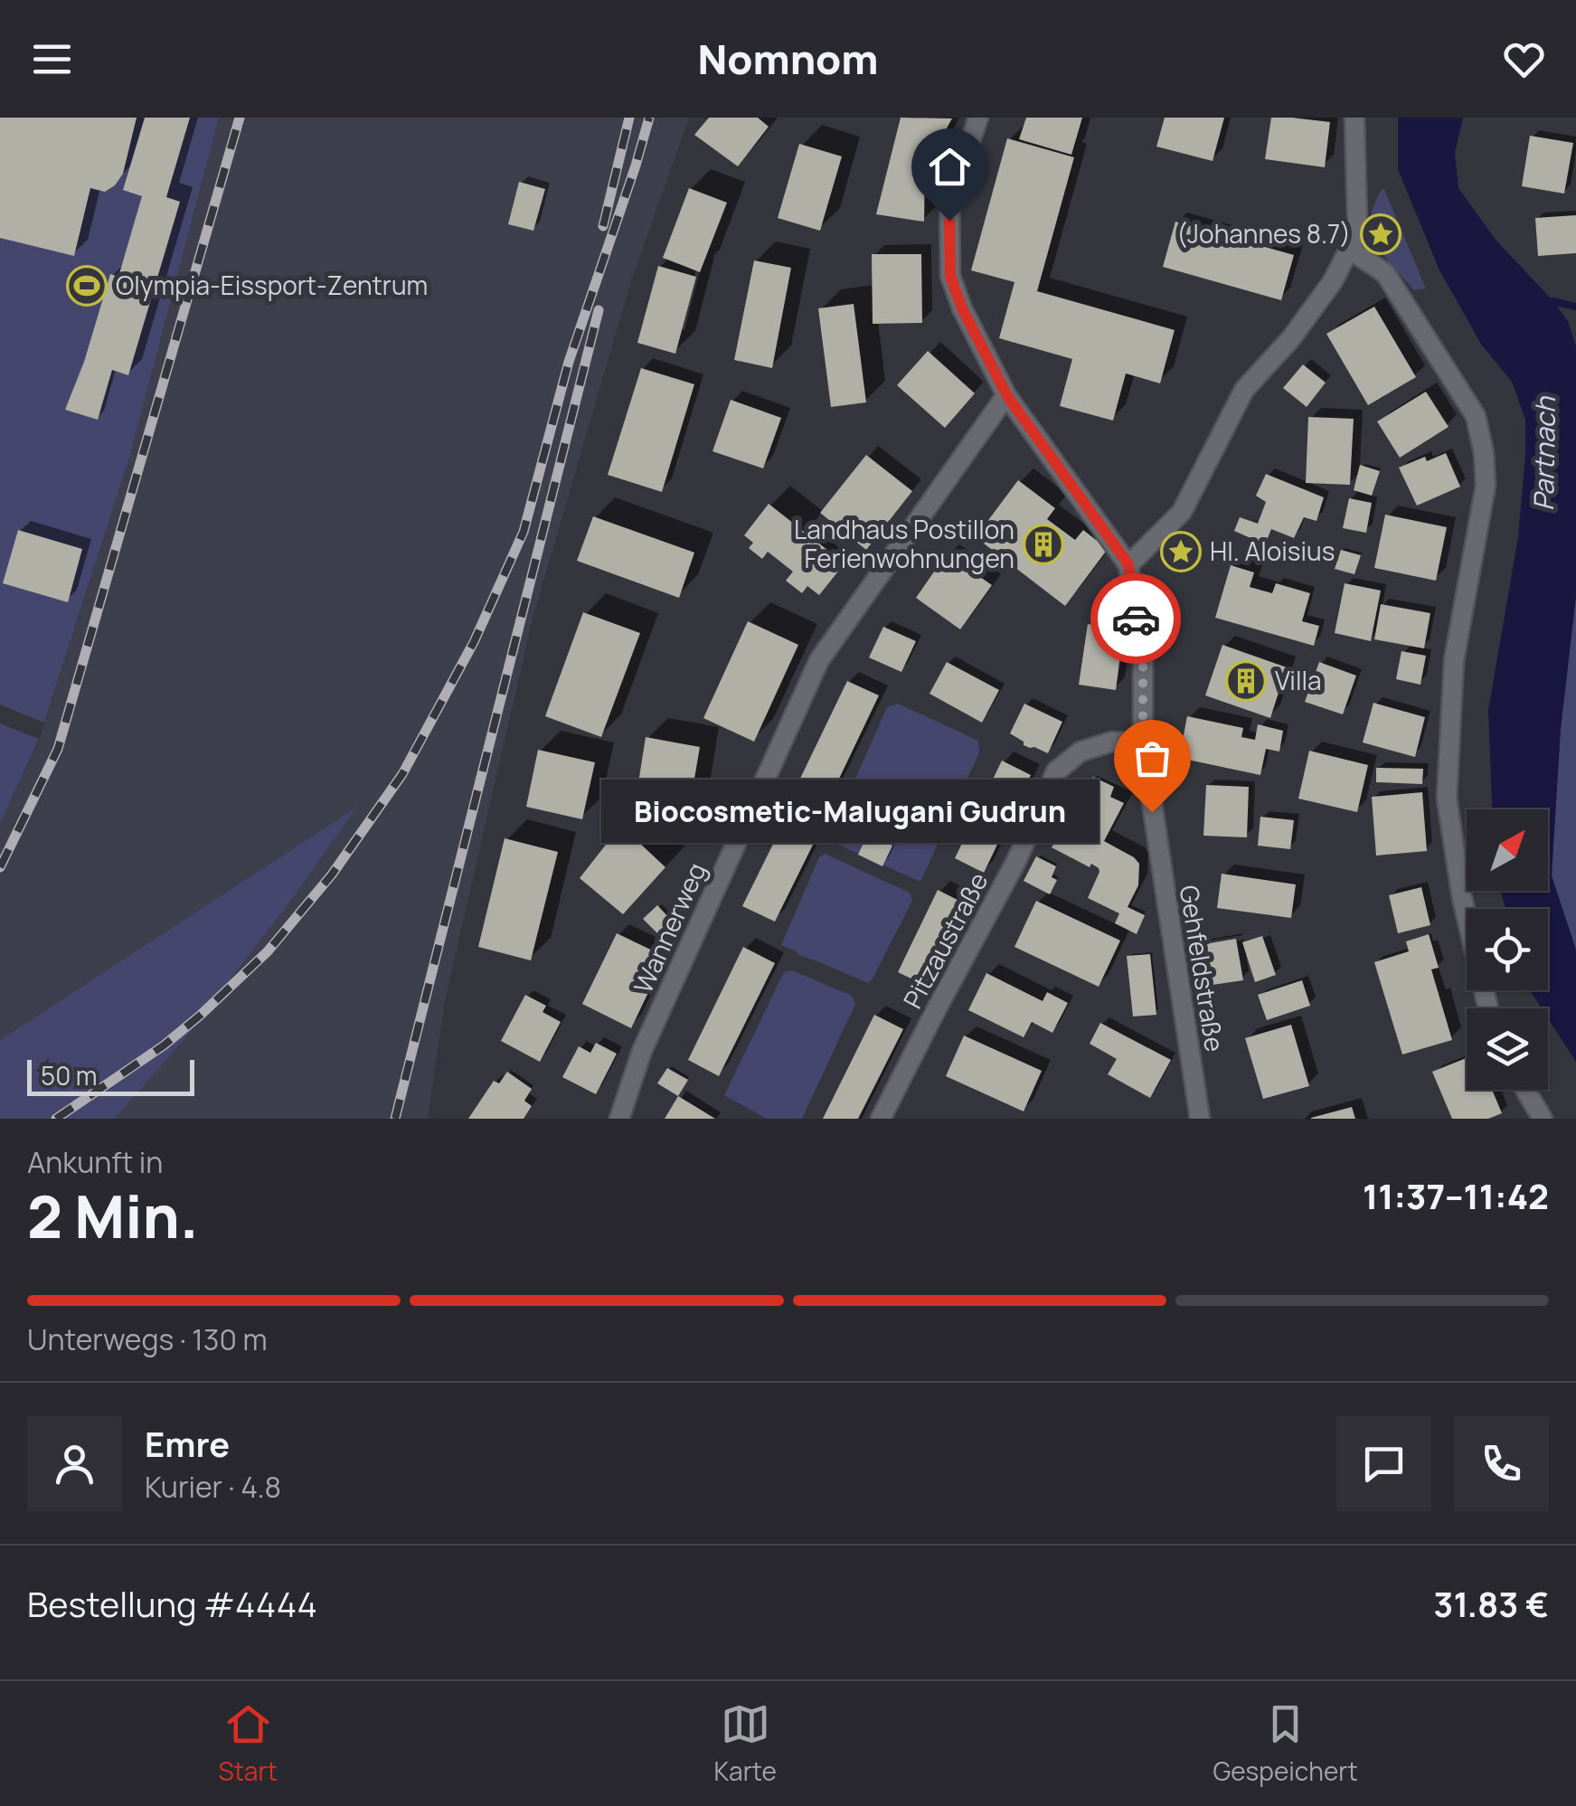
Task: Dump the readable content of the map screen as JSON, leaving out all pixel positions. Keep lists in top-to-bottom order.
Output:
{
  "streets": {
    "street": ["Wannerweg", "Pitzaustraße", "Gehfeldstraße"]
  },
  "crossings": [
    ["Pitzaustraße", "Gehfeldstraße"]
  ],
  "water": ["Partnach"],
  "places": {
    "place": ["(Johannes 8.7)", "Hl. Aloisius"],
    "sports": ["Olympia-Eissport-Zentrum"],
    "building": ["Landhaus Postillon Ferienwohnungen", "Villa"],
    "other": ["Biocosmetic-Malugani Gudrun"]
  },
  "scale_bar": "50 m",
  "north": "top right",
  "page": {
    "header": "Nomnom",
    "bubble": "Biocosmetic-Malugani Gudrun",
    "scale": "50 m",
    "heading": ["2 Min.", "Ankunft in", "11:37–11:42"],
    "panel": [
      "Emre",
      "Kurier · 4.8",
      "Bestellung #4444",
      "31.83 €"
    ],
    "bar": "Unterwegs · 130 m",
    "tabs": ["Start", "Karte", "Gespeichert"]
  }
}
